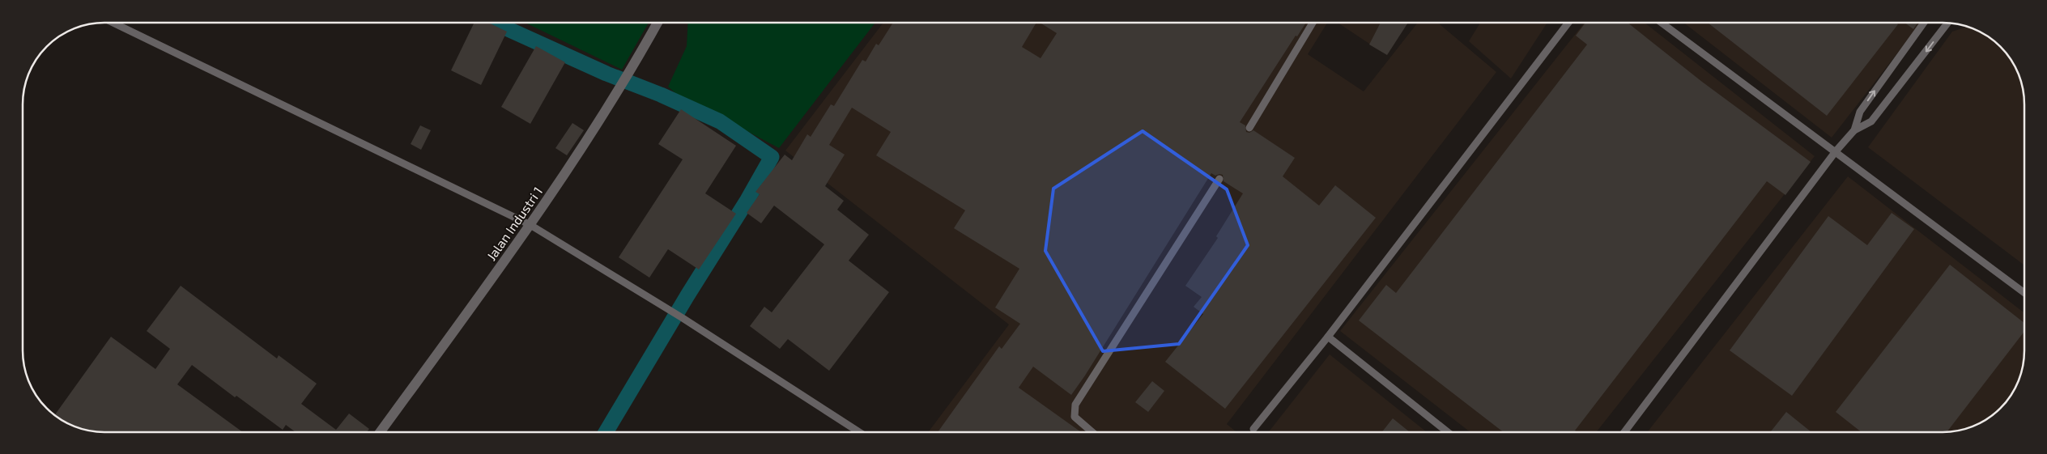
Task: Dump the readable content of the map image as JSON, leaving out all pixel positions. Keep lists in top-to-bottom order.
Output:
{
  "streets": {
    "street": ["Jalan Industri 1"]
  }
}
